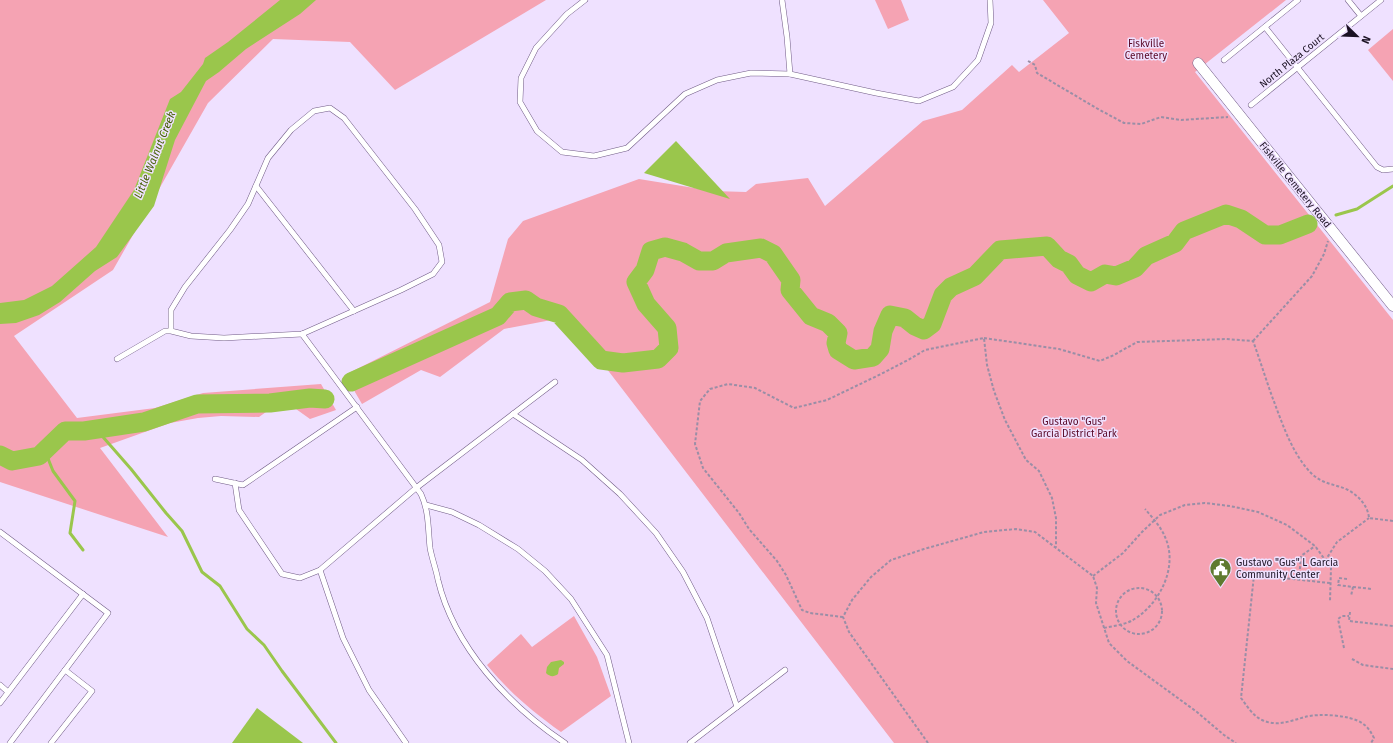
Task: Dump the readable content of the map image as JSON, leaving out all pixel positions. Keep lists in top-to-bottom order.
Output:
{
  "streets": {
    "street": ["Fiskville Cemetery Road"],
    "lane": ["North Plaza Court"]
  },
  "water": ["Little Walnut Creek"],
  "parks": ["Fiskville Cemetery", "Gustavo \"Gus\" Garcia District Park"],
  "places": {
    "public building": ["Gustavo \"Gus\" L Garcia Community Center"]
  },
  "north": "bottom right"
}
